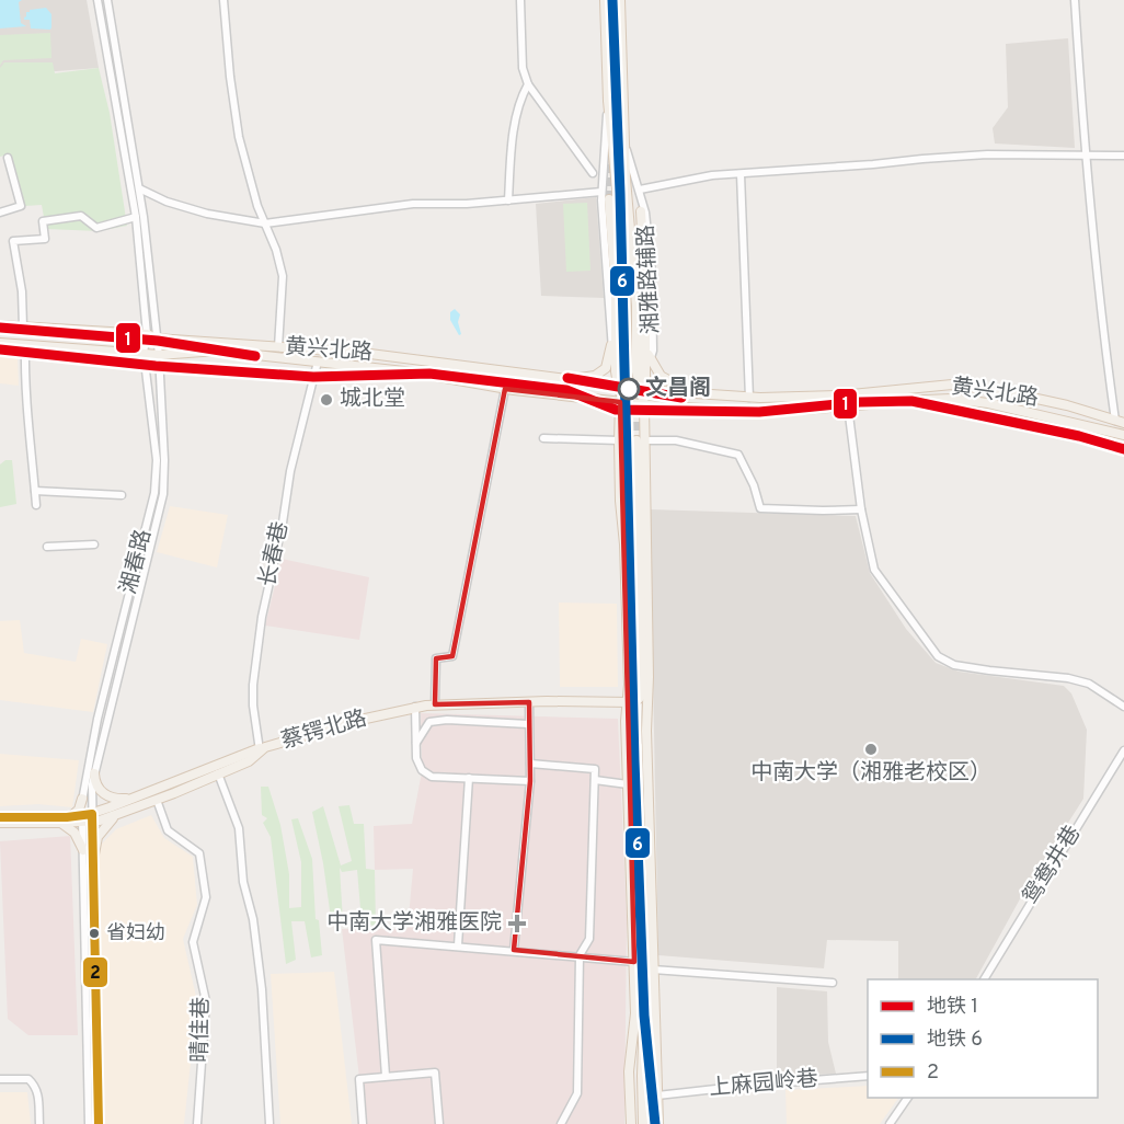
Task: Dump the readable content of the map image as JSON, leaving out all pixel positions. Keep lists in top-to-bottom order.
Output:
{
  "streets": {
    "main road": ["黄兴北路", "蔡锷北路"],
    "street": [
      "湘雅路辅路",
      "长春巷",
      "湘春路",
      "鸳鸯井巷",
      "晴佳巷",
      "上麻园岭巷"
    ]
  },
  "crossings": [
    ["黄兴北路", "长春巷"],
    ["黄兴北路", "湘春路"],
    ["长春巷", "蔡锷北路"],
    ["湘春路", "蔡锷北路"],
    ["蔡锷北路", "晴佳巷"]
  ],
  "places": {
    "other": [
      "文昌阁",
      "城北堂",
      "中南大学（湘雅老校区）",
      "省妇幼"
    ],
    "health": ["中南大学湘雅医院"]
  },
  "lines": ["metro line 6", "metro line 1", "transit line 2"],
  "legend": ["地铁 1", "地铁 6", "2"]
}
